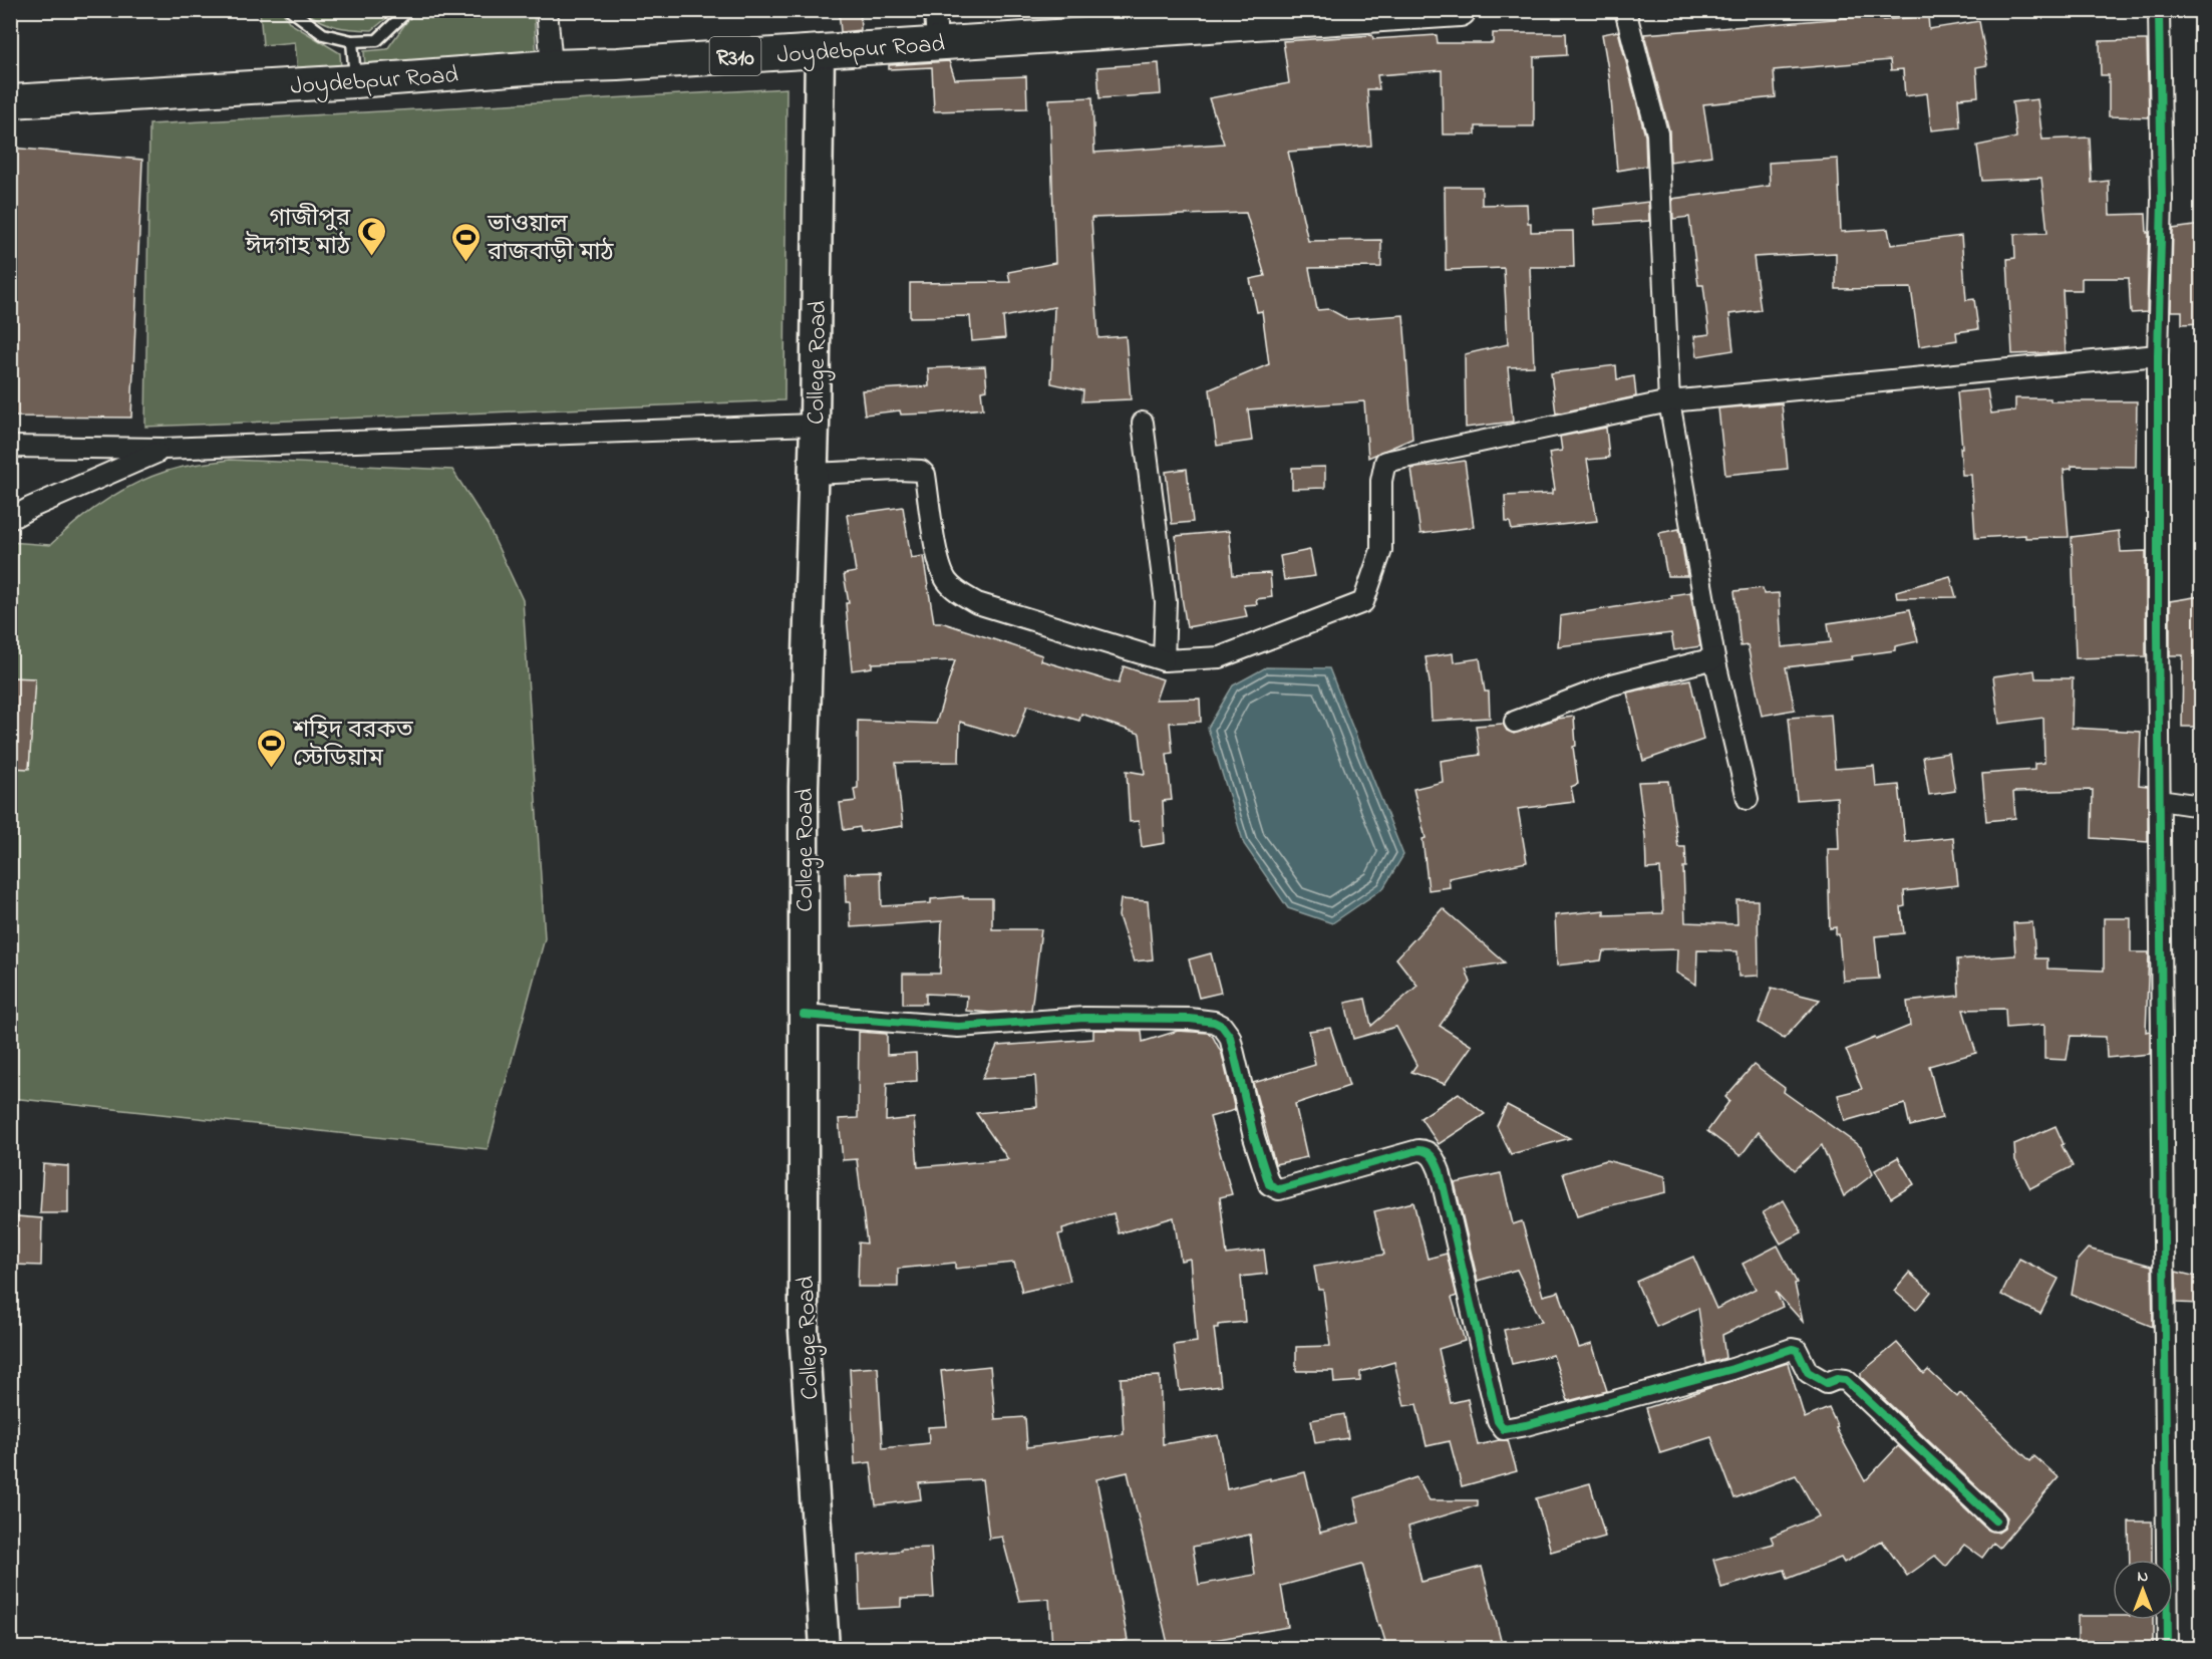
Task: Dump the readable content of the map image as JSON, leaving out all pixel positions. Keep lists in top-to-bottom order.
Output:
{
  "streets": {
    "main road": ["Joydebpur Road", "R310", "College Road"]
  },
  "crossings": [
    ["Joydebpur Road", "College Road"]
  ],
  "places": {
    "mosque": ["গাজীপুর ঈদগাহ মাঠ"],
    "sports": ["ভাওয়াল রাজবাড়ী মাঠ", "শহিদ বরকত স্টেডিয়াম"]
  },
  "north": "top"
}
